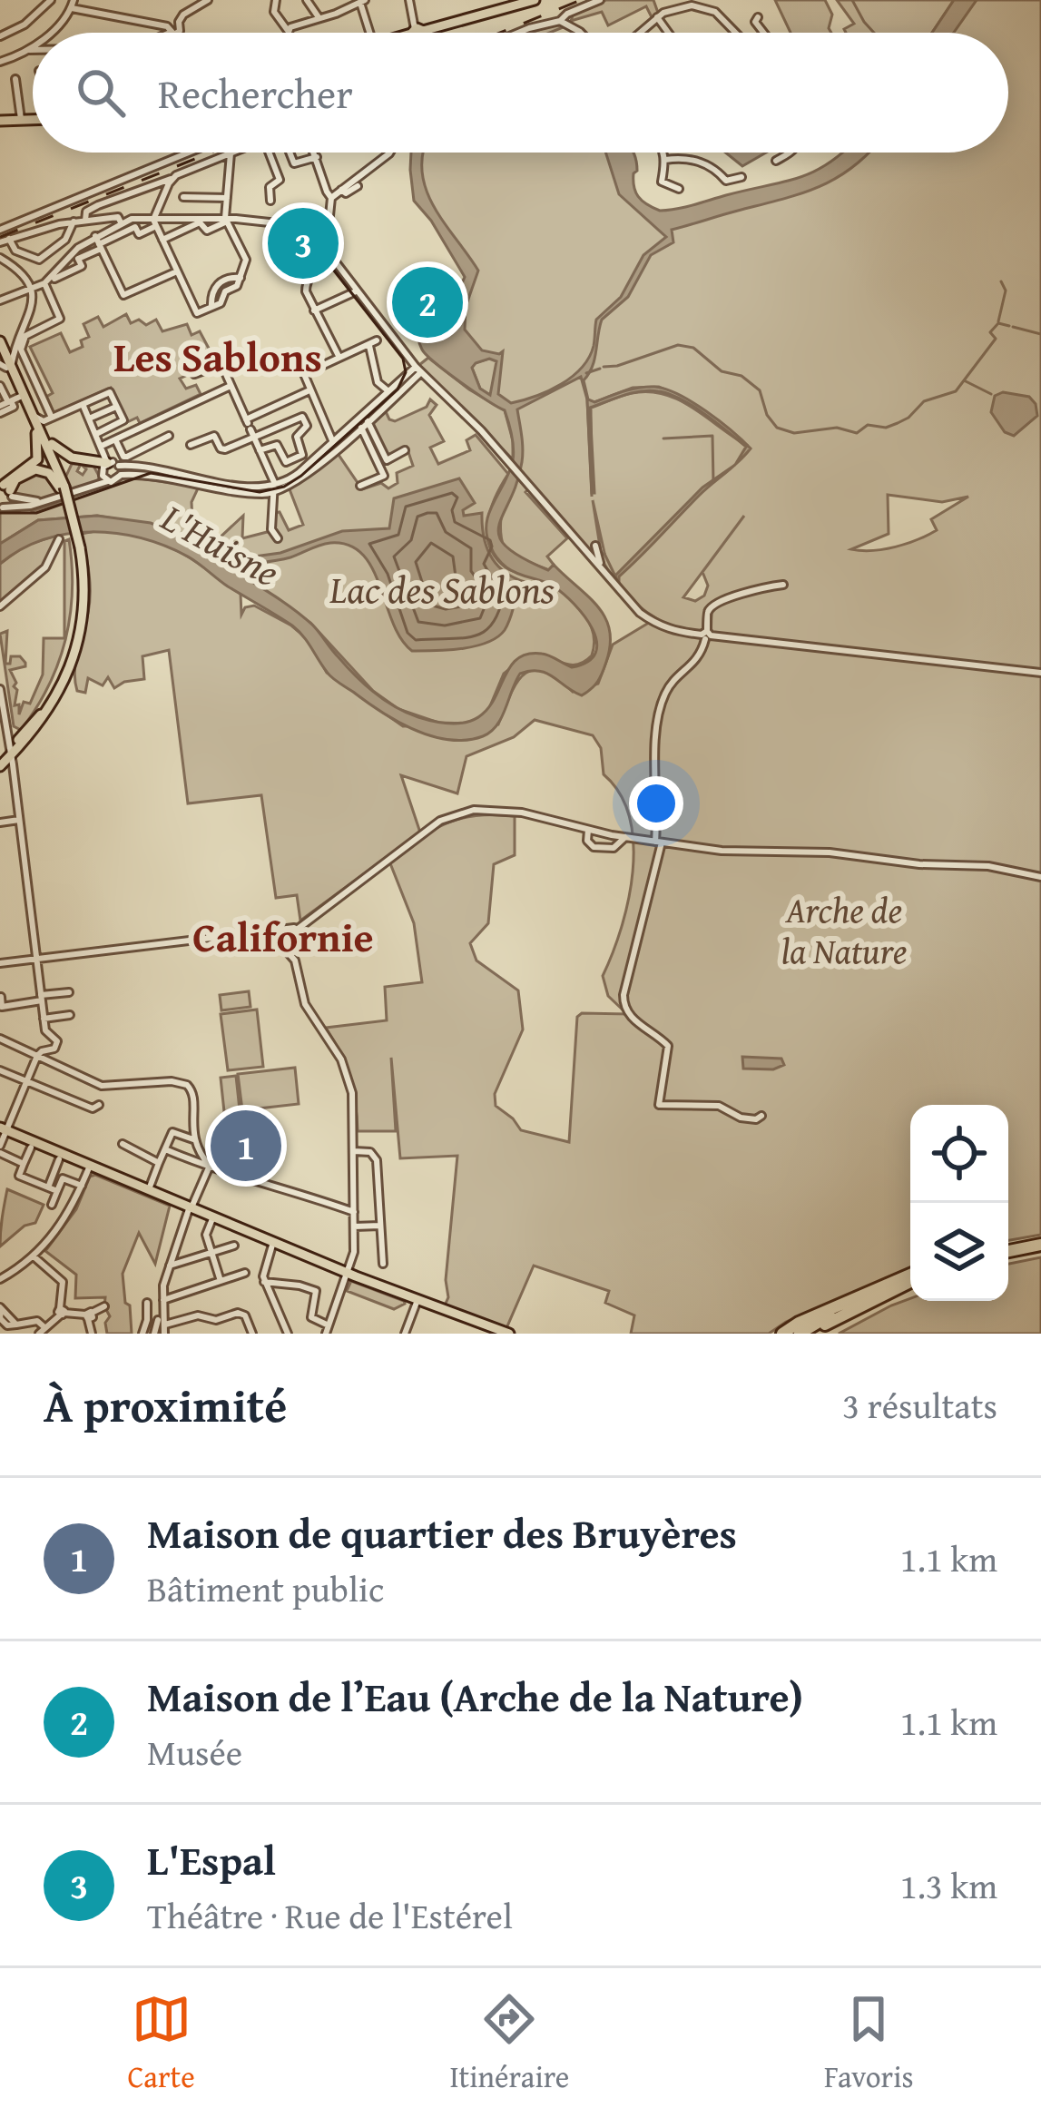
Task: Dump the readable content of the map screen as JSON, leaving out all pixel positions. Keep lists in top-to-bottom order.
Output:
{
  "districts": ["Les Sablons", "Californie"],
  "water": ["L'Huisne", "Lac des Sablons"],
  "parks": ["Arche de la Nature"],
  "page": {
    "search": "Rechercher",
    "pins": ["3", "2", "1"],
    "heading": ["À proximité", "3 résultats"],
    "list": [
      {
        "mark": "1",
        "name": "Maison de quartier des Bruyères",
        "note": "Bâtiment public",
        "value": "1.1 km"
      },
      {
        "mark": "2",
        "name": "Maison de l’Eau (Arche de la Nature)",
        "note": "Musée",
        "value": "1.1 km"
      },
      {
        "mark": "3",
        "name": "L'Espal",
        "note": "Théâtre · Rue de l'Estérel",
        "value": "1.3 km"
      }
    ],
    "nav": ["Carte", "Itinéraire", "Favoris"]
  }
}
